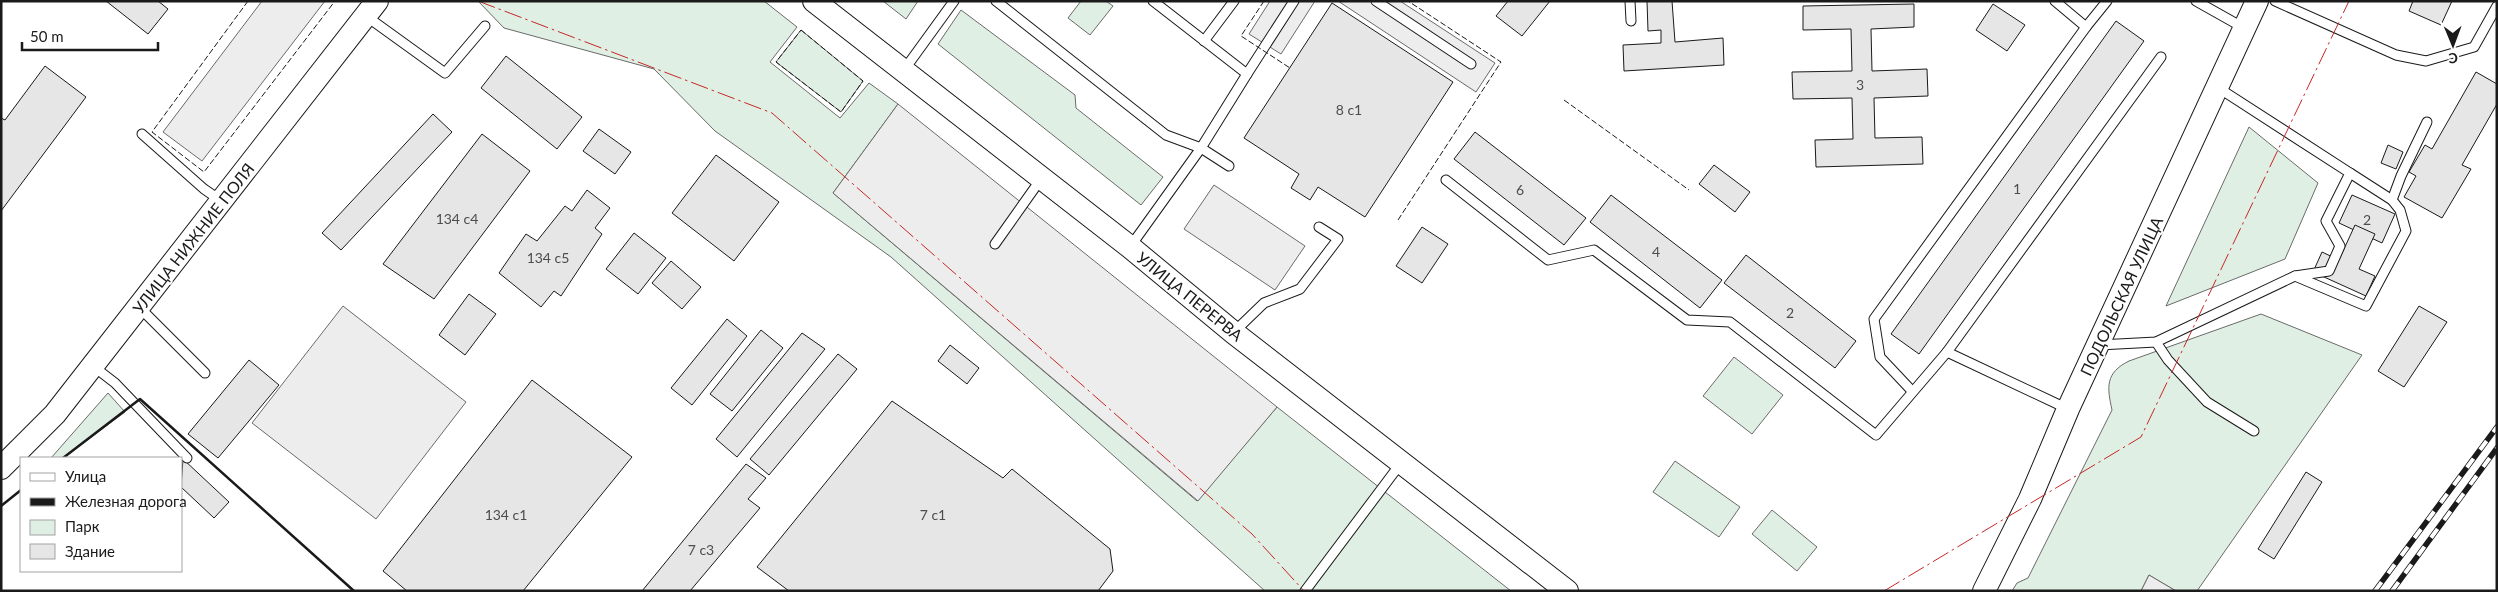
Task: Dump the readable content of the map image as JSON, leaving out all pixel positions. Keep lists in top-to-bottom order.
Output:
{
  "streets": {
    "street": ["УЛИЦА НИЖНИЕ ПОЛЯ", "УЛИЦА ПЕРЕРВА", "ПОДОЛЬСКАЯ УЛИЦА"]
  },
  "house_numbers": [
    "3",
    "8 с1",
    "1",
    "6",
    "134 с4",
    "2",
    "4",
    "134 с5",
    "2",
    "134 с1",
    "7 с1",
    "7 с3"
  ],
  "legend": [
    "Улица",
    "Железная дорога",
    "Парк",
    "Здание"
  ],
  "scale_bar": "50 m",
  "north": "bottom"
}
